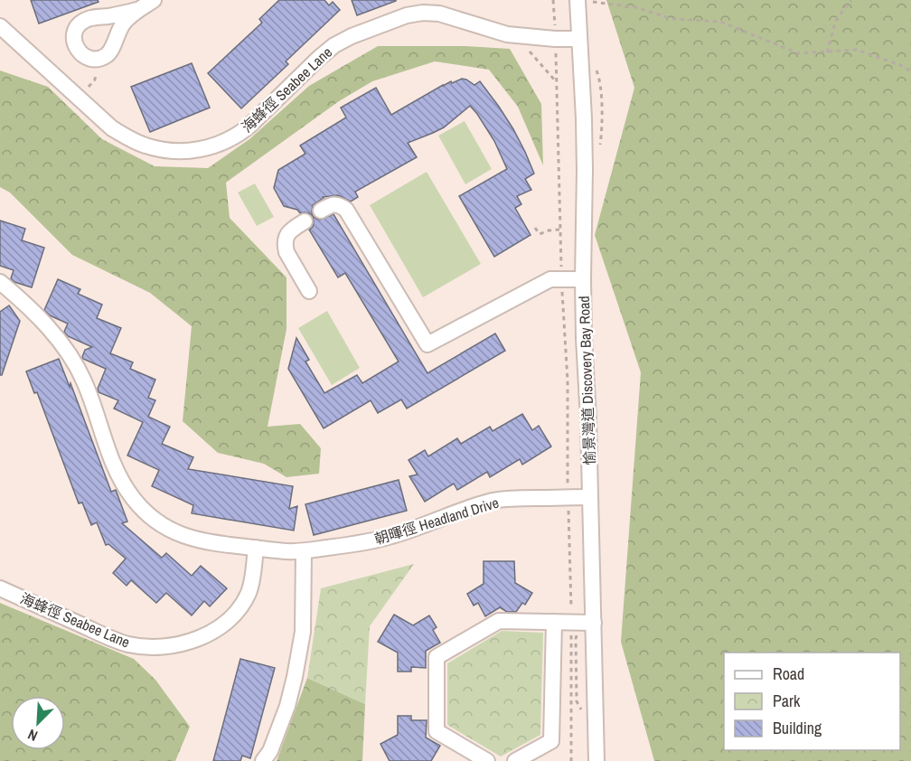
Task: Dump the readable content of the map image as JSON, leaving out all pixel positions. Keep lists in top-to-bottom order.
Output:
{
  "streets": {
    "street": ["海蜂徑 Seabee Lane", "愉景灣道 Discovery Bay Road", "朝暉徑 Headland Drive"]
  },
  "crossings": [
    ["海蜂徑 Seabee Lane", "愉景灣道 Discovery Bay Road"],
    ["海蜂徑 Seabee Lane", "朝暉徑 Headland Drive"],
    ["愉景灣道 Discovery Bay Road", "朝暉徑 Headland Drive"]
  ],
  "legend": ["Road", "Park", "Building"],
  "north": "bottom left"
}
